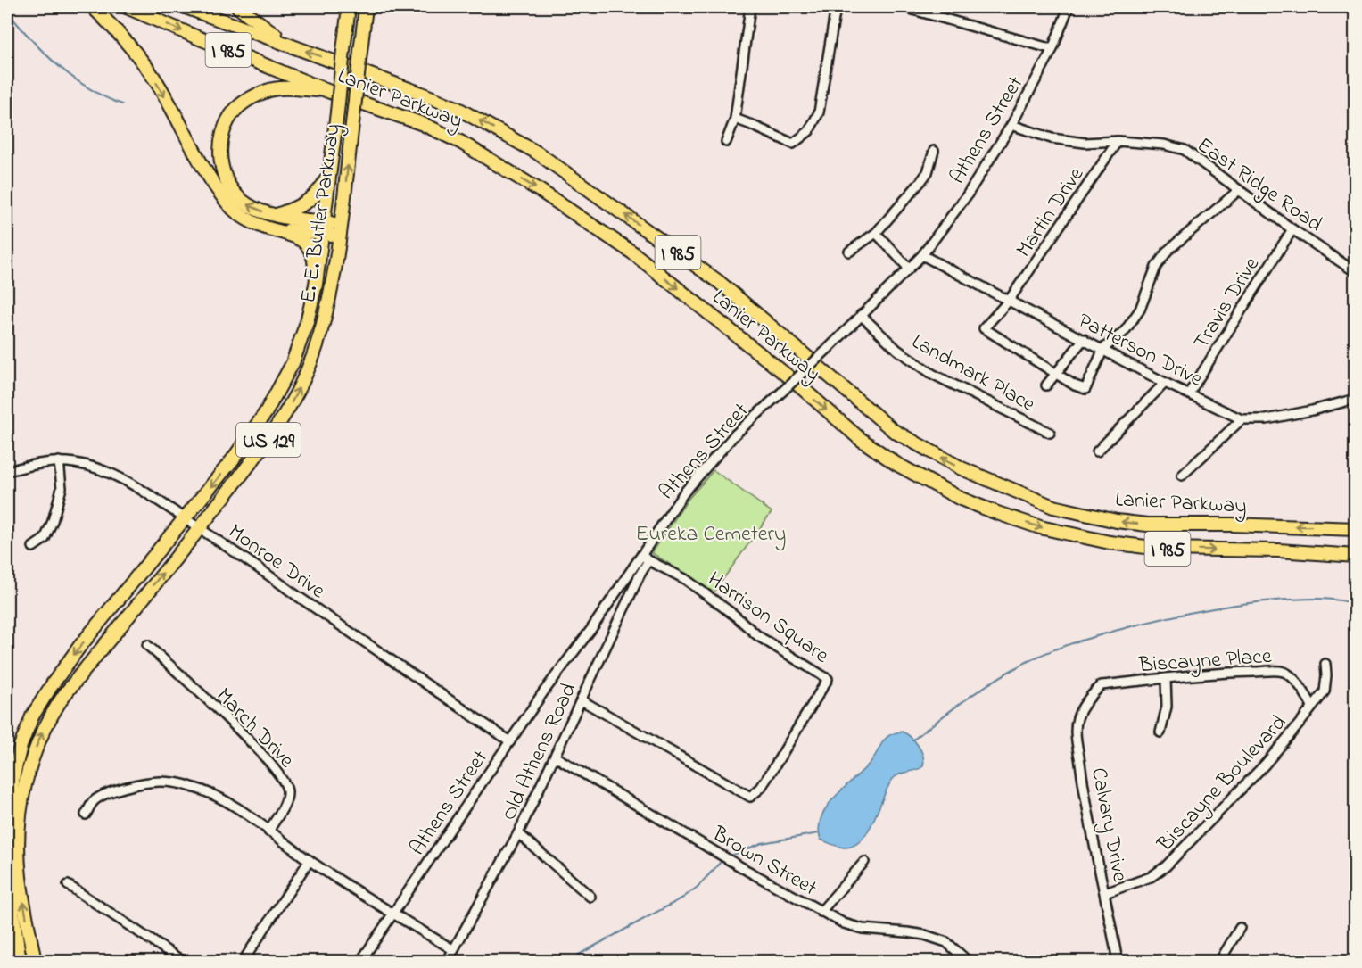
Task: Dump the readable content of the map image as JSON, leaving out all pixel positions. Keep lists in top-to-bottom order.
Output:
{
  "streets": {
    "highway": [
      "I 985",
      "Lanier Parkway",
      "E. E. Butler Parkway",
      "US 129"
    ],
    "street": [
      "Athens Street",
      "East Ridge Road",
      "Martin Drive",
      "Travis Drive",
      "Patterson Drive",
      "Landmark Place",
      "Monroe Drive",
      "Harrison Square",
      "Biscayne Place",
      "March Drive",
      "Old Athens Road",
      "Biscayne Boulevard",
      "Calvary Drive",
      "Brown Street"
    ]
  },
  "crossings": [
    ["Athens Street", "East Ridge Road"],
    ["Athens Street", "Patterson Drive"],
    ["Athens Street", "Landmark Place"],
    ["Athens Street", "Monroe Drive"],
    ["Athens Street", "Harrison Square"],
    ["Athens Street", "Old Athens Road"],
    ["East Ridge Road", "Martin Drive"],
    ["East Ridge Road", "Travis Drive"],
    ["Martin Drive", "Patterson Drive"],
    ["E. E. Butler Parkway", "Monroe Drive"],
    ["Travis Drive", "Patterson Drive"],
    ["Harrison Square", "Old Athens Road"],
    ["Biscayne Place", "Biscayne Boulevard"],
    ["Biscayne Place", "Calvary Drive"],
    ["Old Athens Road", "Brown Street"],
    ["Biscayne Boulevard", "Calvary Drive"]
  ],
  "parks": ["Eureka Cemetery"]
}
